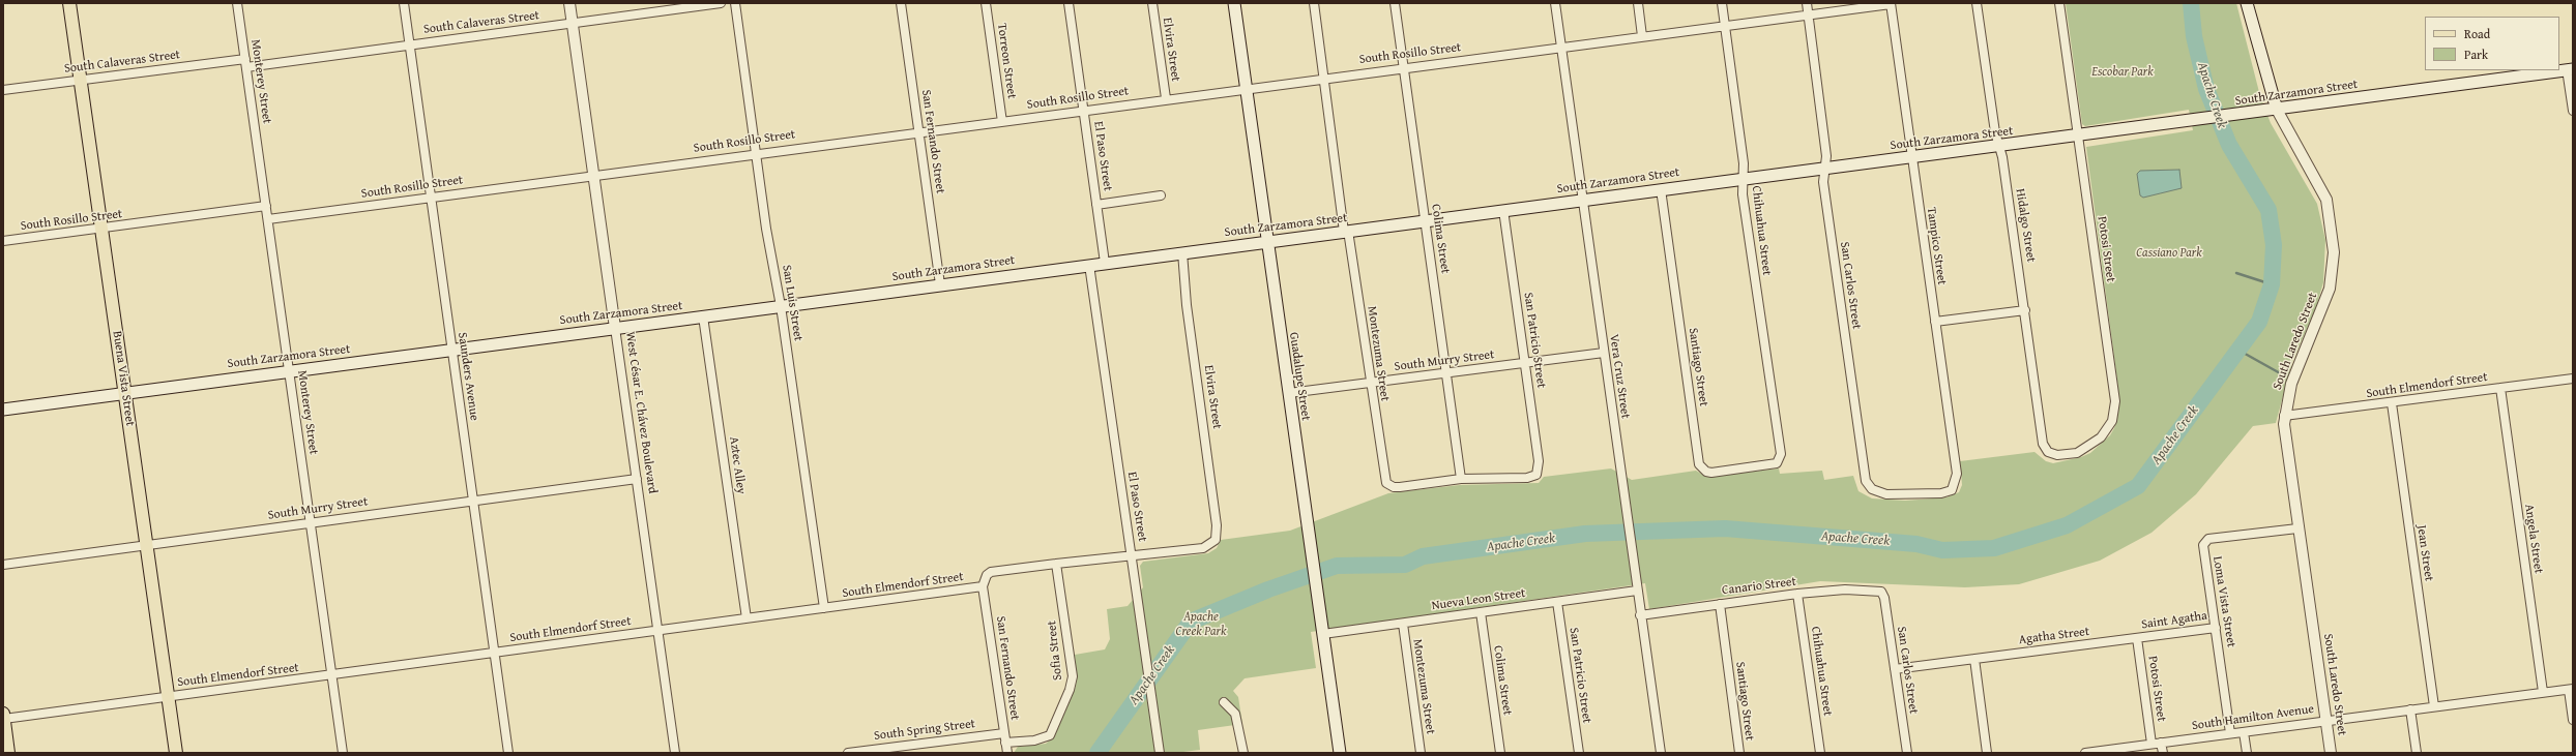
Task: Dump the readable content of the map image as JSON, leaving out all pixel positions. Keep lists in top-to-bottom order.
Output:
{
  "streets": {
    "main road": [
      "South Zarzamora Street",
      "South Laredo Street",
      "Guadalupe Street",
      "Buena Vista Street"
    ],
    "street": [
      "South Calaveras Street",
      "Elvira Street",
      "South Rosillo Street",
      "Torreon Street",
      "Monterey Street",
      "San Fernando Street",
      "El Paso Street",
      "Hidalgo Street",
      "Chihuahua Street",
      "Colima Street",
      "Tampico Street",
      "Potosi Street",
      "San Carlos Street",
      "San Luis Street",
      "San Patricio Street",
      "Montezuma Street",
      "South Murry Street",
      "Santiago Street",
      "Saunders Avenue",
      "Vera Cruz Street",
      "South Elmendorf Street",
      "West César E. Chávez Boulevard",
      "Aztec Alley",
      "Angela Street",
      "Jean Street",
      "Canario Street",
      "Nueva Leon Street",
      "Loma Vista Street",
      "Saint Agatha",
      "Agatha Street",
      "Sofia Street",
      "South Hamilton Avenue",
      "South Spring Street"
    ]
  },
  "crossings": [
    ["South Calaveras Street", "Monterey Street"],
    ["South Calaveras Street", "Saunders Avenue"],
    ["South Calaveras Street", "Buena Vista Street"],
    ["South Calaveras Street", "West César E. Chávez Boulevard"],
    ["Elvira Street", "South Rosillo Street"],
    ["Elvira Street", "South Zarzamora Street"],
    ["Elvira Street", "South Elmendorf Street"],
    ["South Rosillo Street", "Torreon Street"],
    ["South Rosillo Street", "Monterey Street"],
    ["South Rosillo Street", "San Fernando Street"],
    ["South Rosillo Street", "El Paso Street"],
    ["South Rosillo Street", "Chihuahua Street"],
    ["South Rosillo Street", "Colima Street"],
    ["South Rosillo Street", "Tampico Street"],
    ["South Rosillo Street", "San Carlos Street"],
    ["South Rosillo Street", "San Luis Street"],
    ["South Rosillo Street", "Montezuma Street"],
    ["South Rosillo Street", "Saunders Avenue"],
    ["South Rosillo Street", "Guadalupe Street"],
    ["South Rosillo Street", "Vera Cruz Street"],
    ["South Rosillo Street", "Buena Vista Street"],
    ["South Rosillo Street", "West César E. Chávez Boulevard"],
    ["Monterey Street", "South Zarzamora Street"],
    ["Monterey Street", "South Murry Street"],
    ["Monterey Street", "South Elmendorf Street"],
    ["South Zarzamora Street", "San Fernando Street"],
    ["South Zarzamora Street", "El Paso Street"],
    ["South Zarzamora Street", "Hidalgo Street"],
    ["South Zarzamora Street", "Chihuahua Street"],
    ["South Zarzamora Street", "Colima Street"],
    ["South Zarzamora Street", "Tampico Street"],
    ["South Zarzamora Street", "Potosi Street"],
    ["South Zarzamora Street", "San Carlos Street"],
    ["South Zarzamora Street", "San Luis Street"],
    ["South Zarzamora Street", "San Patricio Street"],
    ["South Zarzamora Street", "South Laredo Street"],
    ["South Zarzamora Street", "Montezuma Street"],
    ["South Zarzamora Street", "Santiago Street"],
    ["South Zarzamora Street", "Saunders Avenue"],
    ["South Zarzamora Street", "Guadalupe Street"],
    ["South Zarzamora Street", "Vera Cruz Street"],
    ["South Zarzamora Street", "Buena Vista Street"],
    ["South Zarzamora Street", "West César E. Chávez Boulevard"],
    ["South Zarzamora Street", "Aztec Alley"],
    ["San Fernando Street", "South Elmendorf Street"],
    ["San Fernando Street", "Sofia Street"],
    ["San Fernando Street", "South Spring Street"],
    ["El Paso Street", "South Elmendorf Street"],
    ["Hidalgo Street", "Potosi Street"],
    ["Chihuahua Street", "Santiago Street"],
    ["Chihuahua Street", "Canario Street"],
    ["Colima Street", "San Patricio Street"],
    ["Colima Street", "Montezuma Street"],
    ["Colima Street", "South Murry Street"],
    ["Colima Street", "Nueva Leon Street"],
    ["Tampico Street", "San Carlos Street"],
    ["Potosi Street", "Saint Agatha"],
    ["Potosi Street", "Agatha Street"],
    ["Potosi Street", "South Hamilton Avenue"],
    ["San Carlos Street", "Canario Street"],
    ["San Luis Street", "South Elmendorf Street"],
    ["San Patricio Street", "Montezuma Street"],
    ["San Patricio Street", "South Murry Street"],
    ["San Patricio Street", "Nueva Leon Street"],
    ["South Laredo Street", "South Elmendorf Street"],
    ["South Laredo Street", "Loma Vista Street"],
    ["South Laredo Street", "South Hamilton Avenue"],
    ["Montezuma Street", "South Murry Street"],
    ["Montezuma Street", "Nueva Leon Street"],
    ["South Murry Street", "Saunders Avenue"],
    ["South Murry Street", "Guadalupe Street"],
    ["South Murry Street", "Vera Cruz Street"],
    ["South Murry Street", "Buena Vista Street"],
    ["South Murry Street", "West César E. Chávez Boulevard"],
    ["Santiago Street", "Canario Street"],
    ["Saunders Avenue", "South Elmendorf Street"],
    ["Guadalupe Street", "Nueva Leon Street"],
    ["Vera Cruz Street", "Canario Street"],
    ["Vera Cruz Street", "Nueva Leon Street"],
    ["Buena Vista Street", "South Elmendorf Street"],
    ["South Elmendorf Street", "West César E. Chávez Boulevard"],
    ["South Elmendorf Street", "Aztec Alley"],
    ["South Elmendorf Street", "Angela Street"],
    ["South Elmendorf Street", "Jean Street"],
    ["South Elmendorf Street", "Sofia Street"],
    ["Angela Street", "South Hamilton Avenue"],
    ["Jean Street", "South Hamilton Avenue"],
    ["Loma Vista Street", "Saint Agatha"],
    ["Loma Vista Street", "South Hamilton Avenue"],
    ["Saint Agatha", "Agatha Street"]
  ],
  "water": ["Apache Creek"],
  "parks": ["Escobar Park", "Cassiano Park", "Apache Creek Park"],
  "legend": ["Road", "Park"]
}
